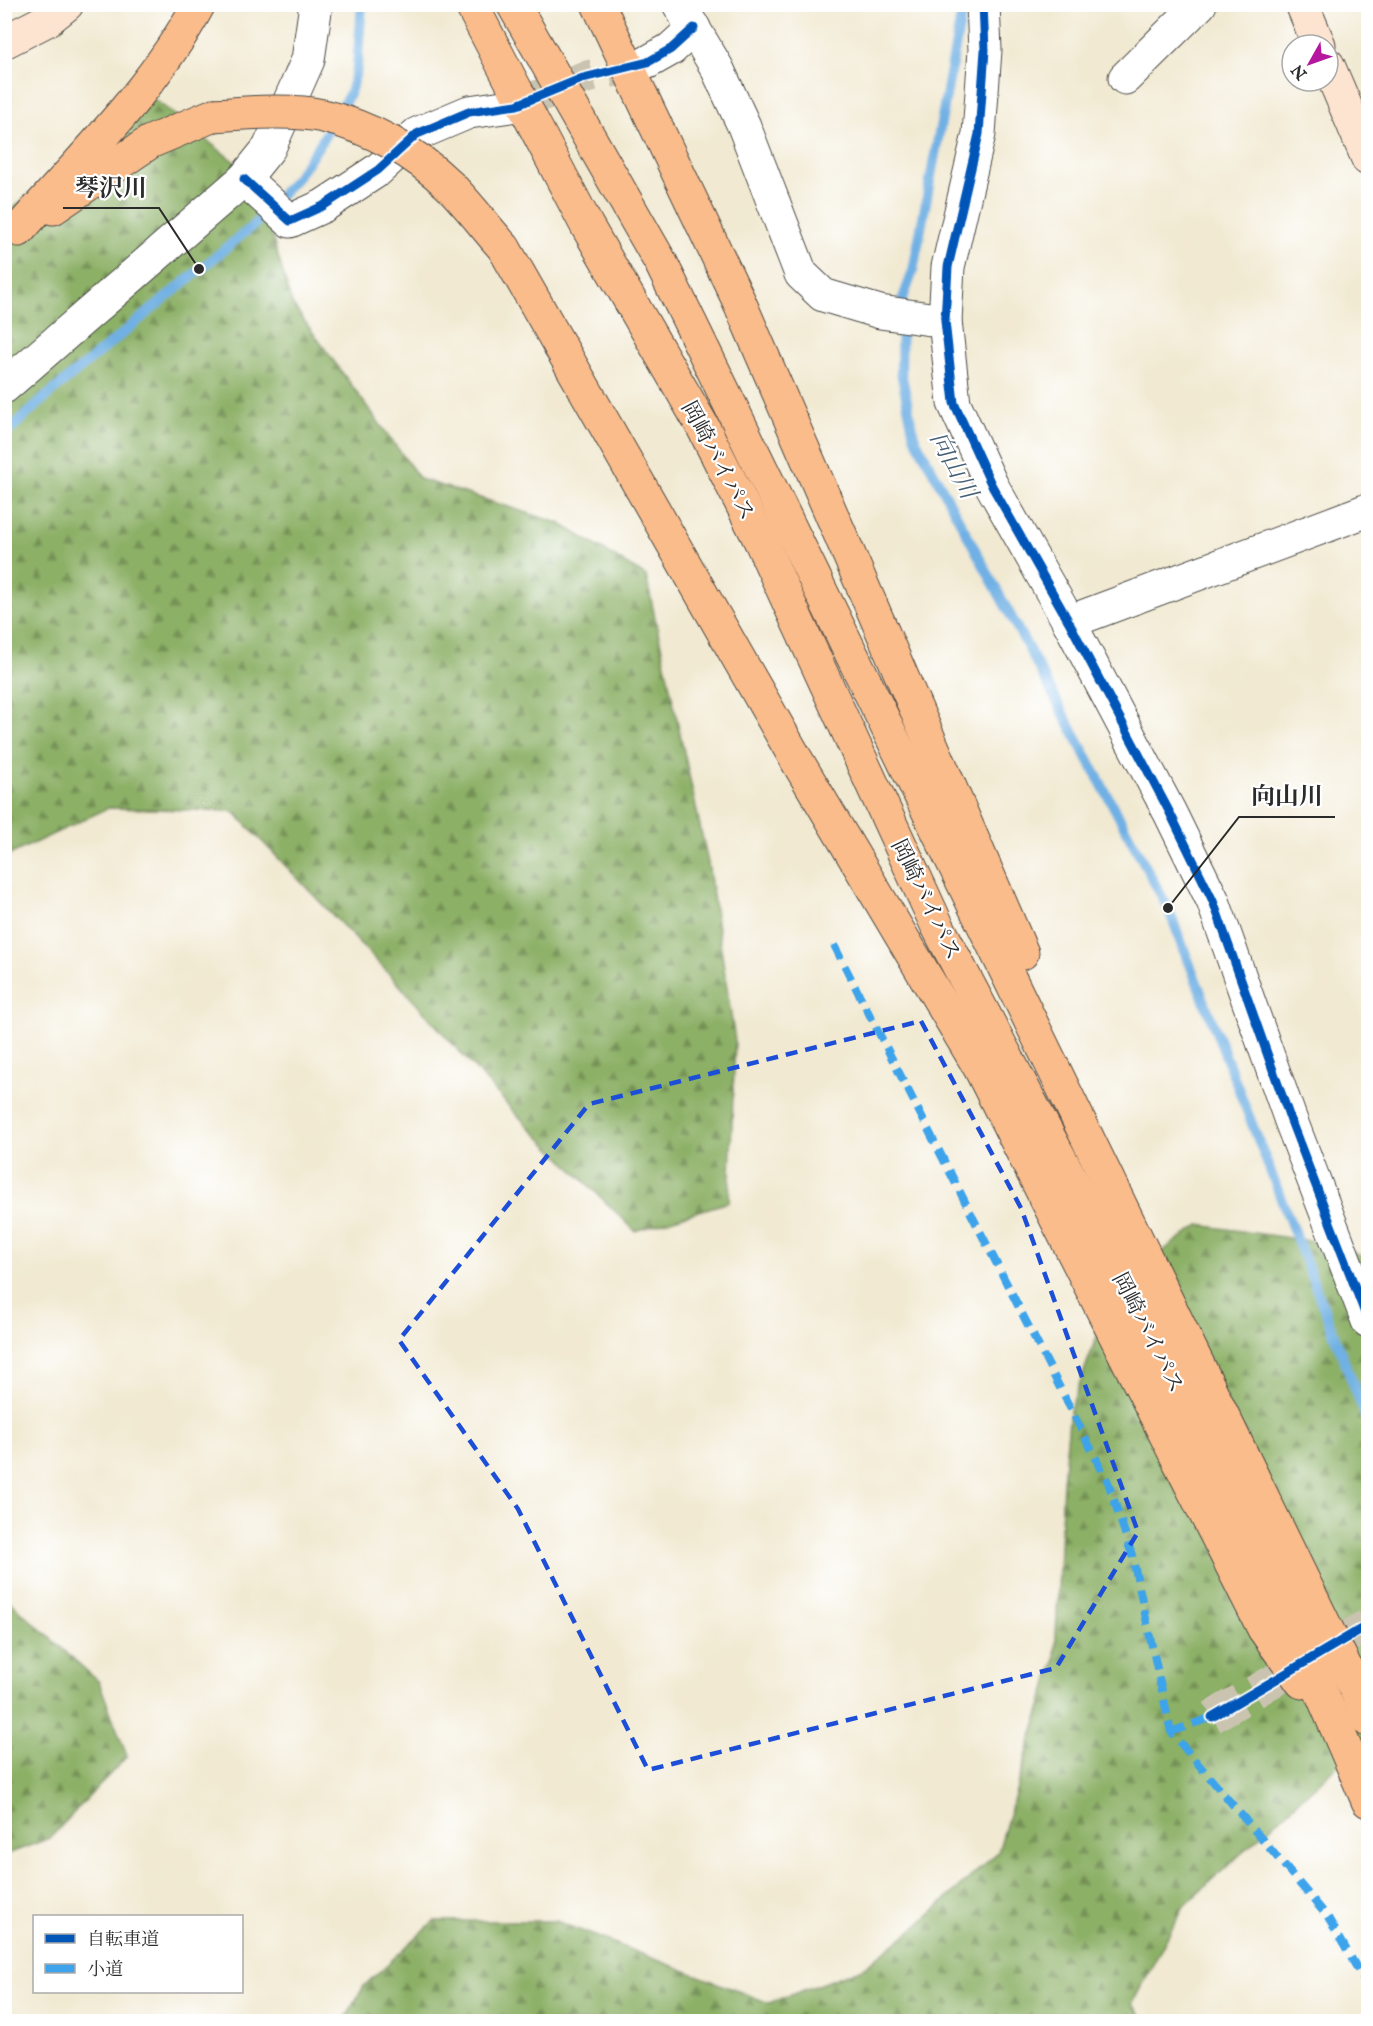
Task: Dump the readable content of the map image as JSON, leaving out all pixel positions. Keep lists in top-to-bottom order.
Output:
{
  "streets": {
    "highway": ["岡崎バイパス"]
  },
  "water": ["向山川"],
  "places": ["琴沢川", "向山川"],
  "legend": ["自転車道", "小道"],
  "north": "bottom left"
}
